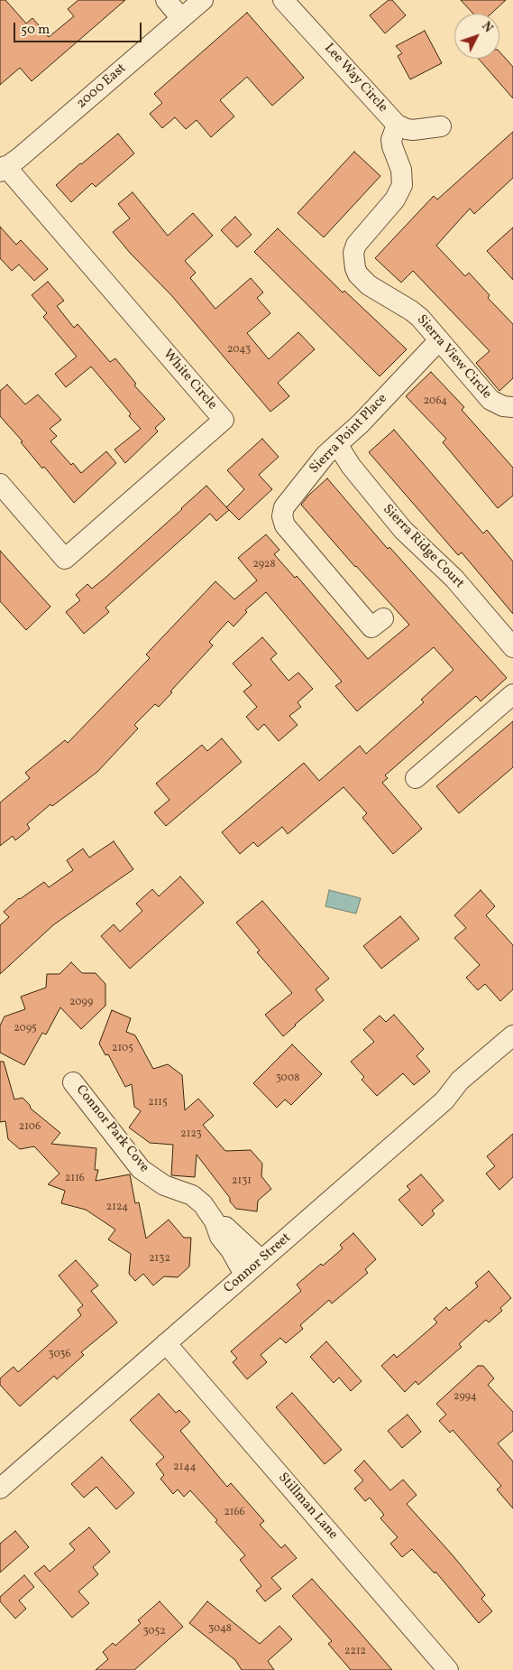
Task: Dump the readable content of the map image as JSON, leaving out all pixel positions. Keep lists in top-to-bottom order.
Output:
{
  "streets": {
    "street": [
      "Lee Way Circle",
      "2000 East",
      "Sierra View Circle",
      "White Circle",
      "Sierra Point Place",
      "Sierra Ridge Court",
      "Connor Park Cove",
      "Connor Street",
      "Stillman Lane"
    ]
  },
  "crossings": [
    ["Lee Way Circle", "Sierra View Circle"],
    ["2000 East", "White Circle"],
    ["Sierra View Circle", "Sierra Point Place"],
    ["Sierra Point Place", "Sierra Ridge Court"],
    ["Connor Park Cove", "Connor Street"],
    ["Connor Street", "Stillman Lane"]
  ],
  "house_numbers": [
    "2043",
    "2064",
    "2928",
    "2099",
    "2095",
    "2105",
    "3008",
    "2115",
    "2106",
    "2123",
    "2116",
    "2131",
    "2124",
    "2132",
    "3036",
    "2994",
    "2144",
    "2166",
    "3048",
    "3052",
    "2212"
  ],
  "scale_bar": "50 m",
  "north": "top right"
}
